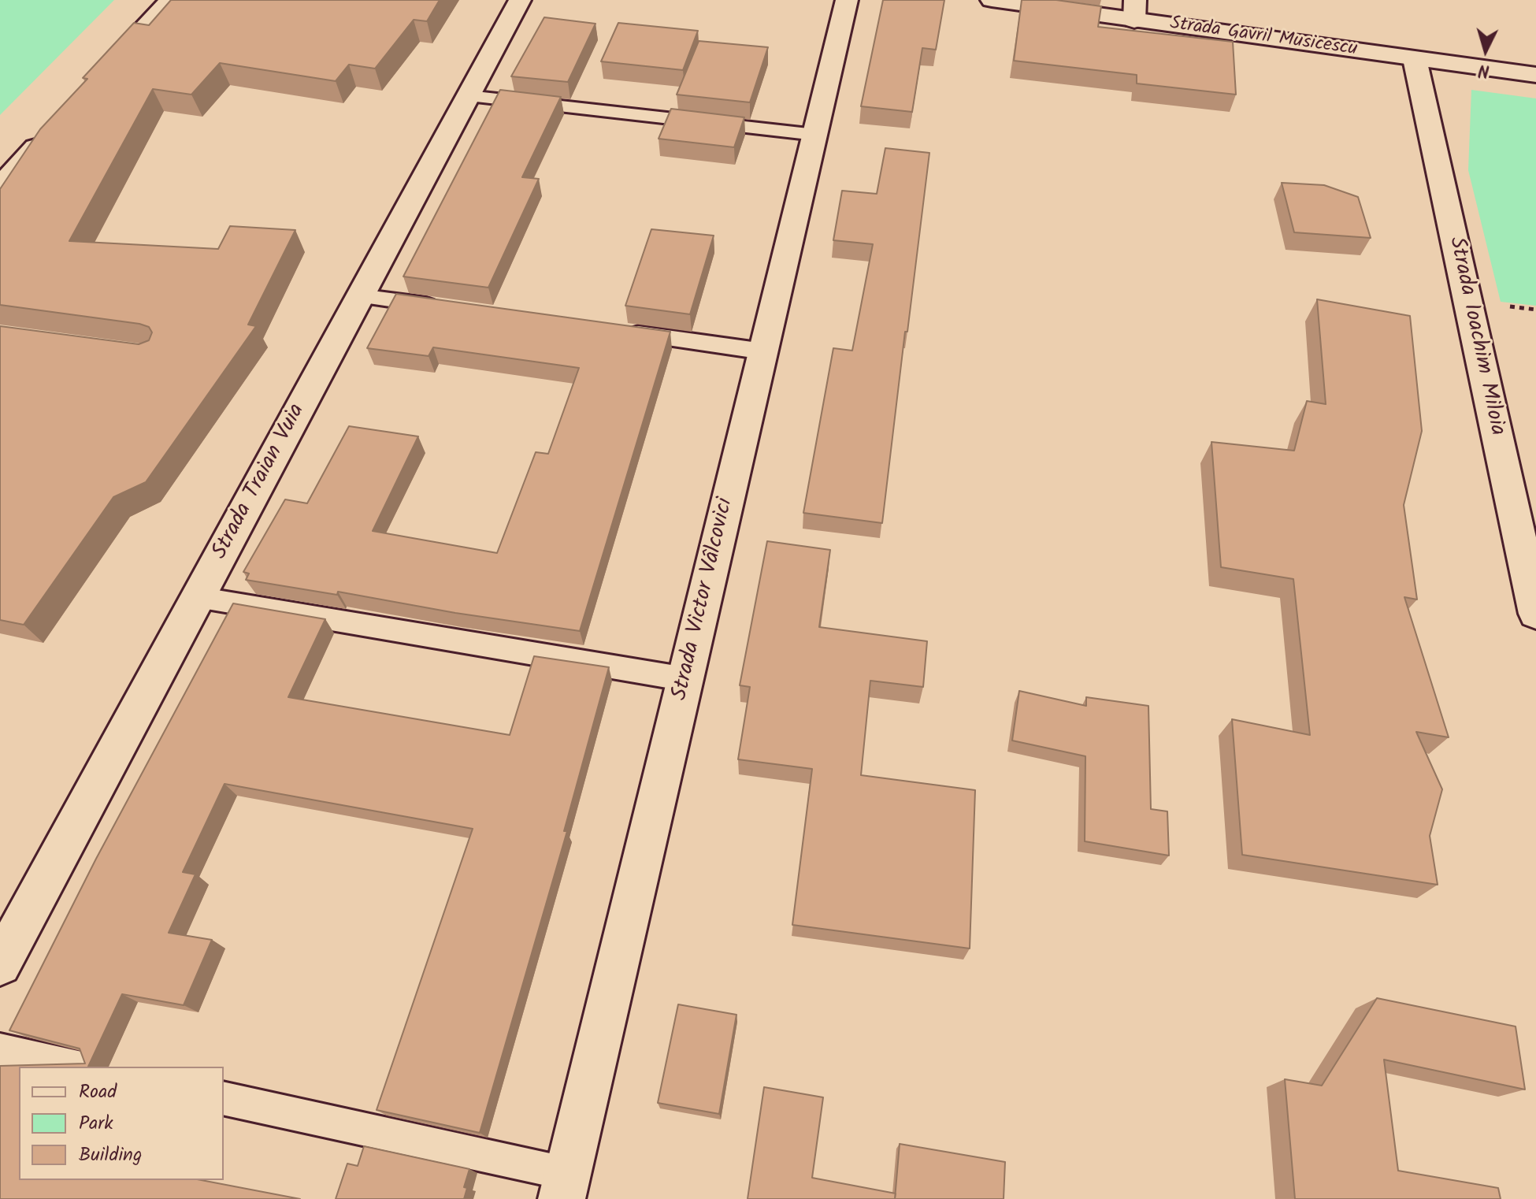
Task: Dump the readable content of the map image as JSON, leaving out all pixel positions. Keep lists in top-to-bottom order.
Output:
{
  "streets": {
    "street": [
      "Strada Gavril Musicescu",
      "Strada Ioachim Miloia",
      "Strada Traian Vuia",
      "Strada Victor Vâlcovici"
    ]
  },
  "crossings": [
    ["Strada Gavril Musicescu", "Strada Ioachim Miloia"]
  ],
  "legend": ["Road", "Park", "Building"],
  "north": "bottom"
}
